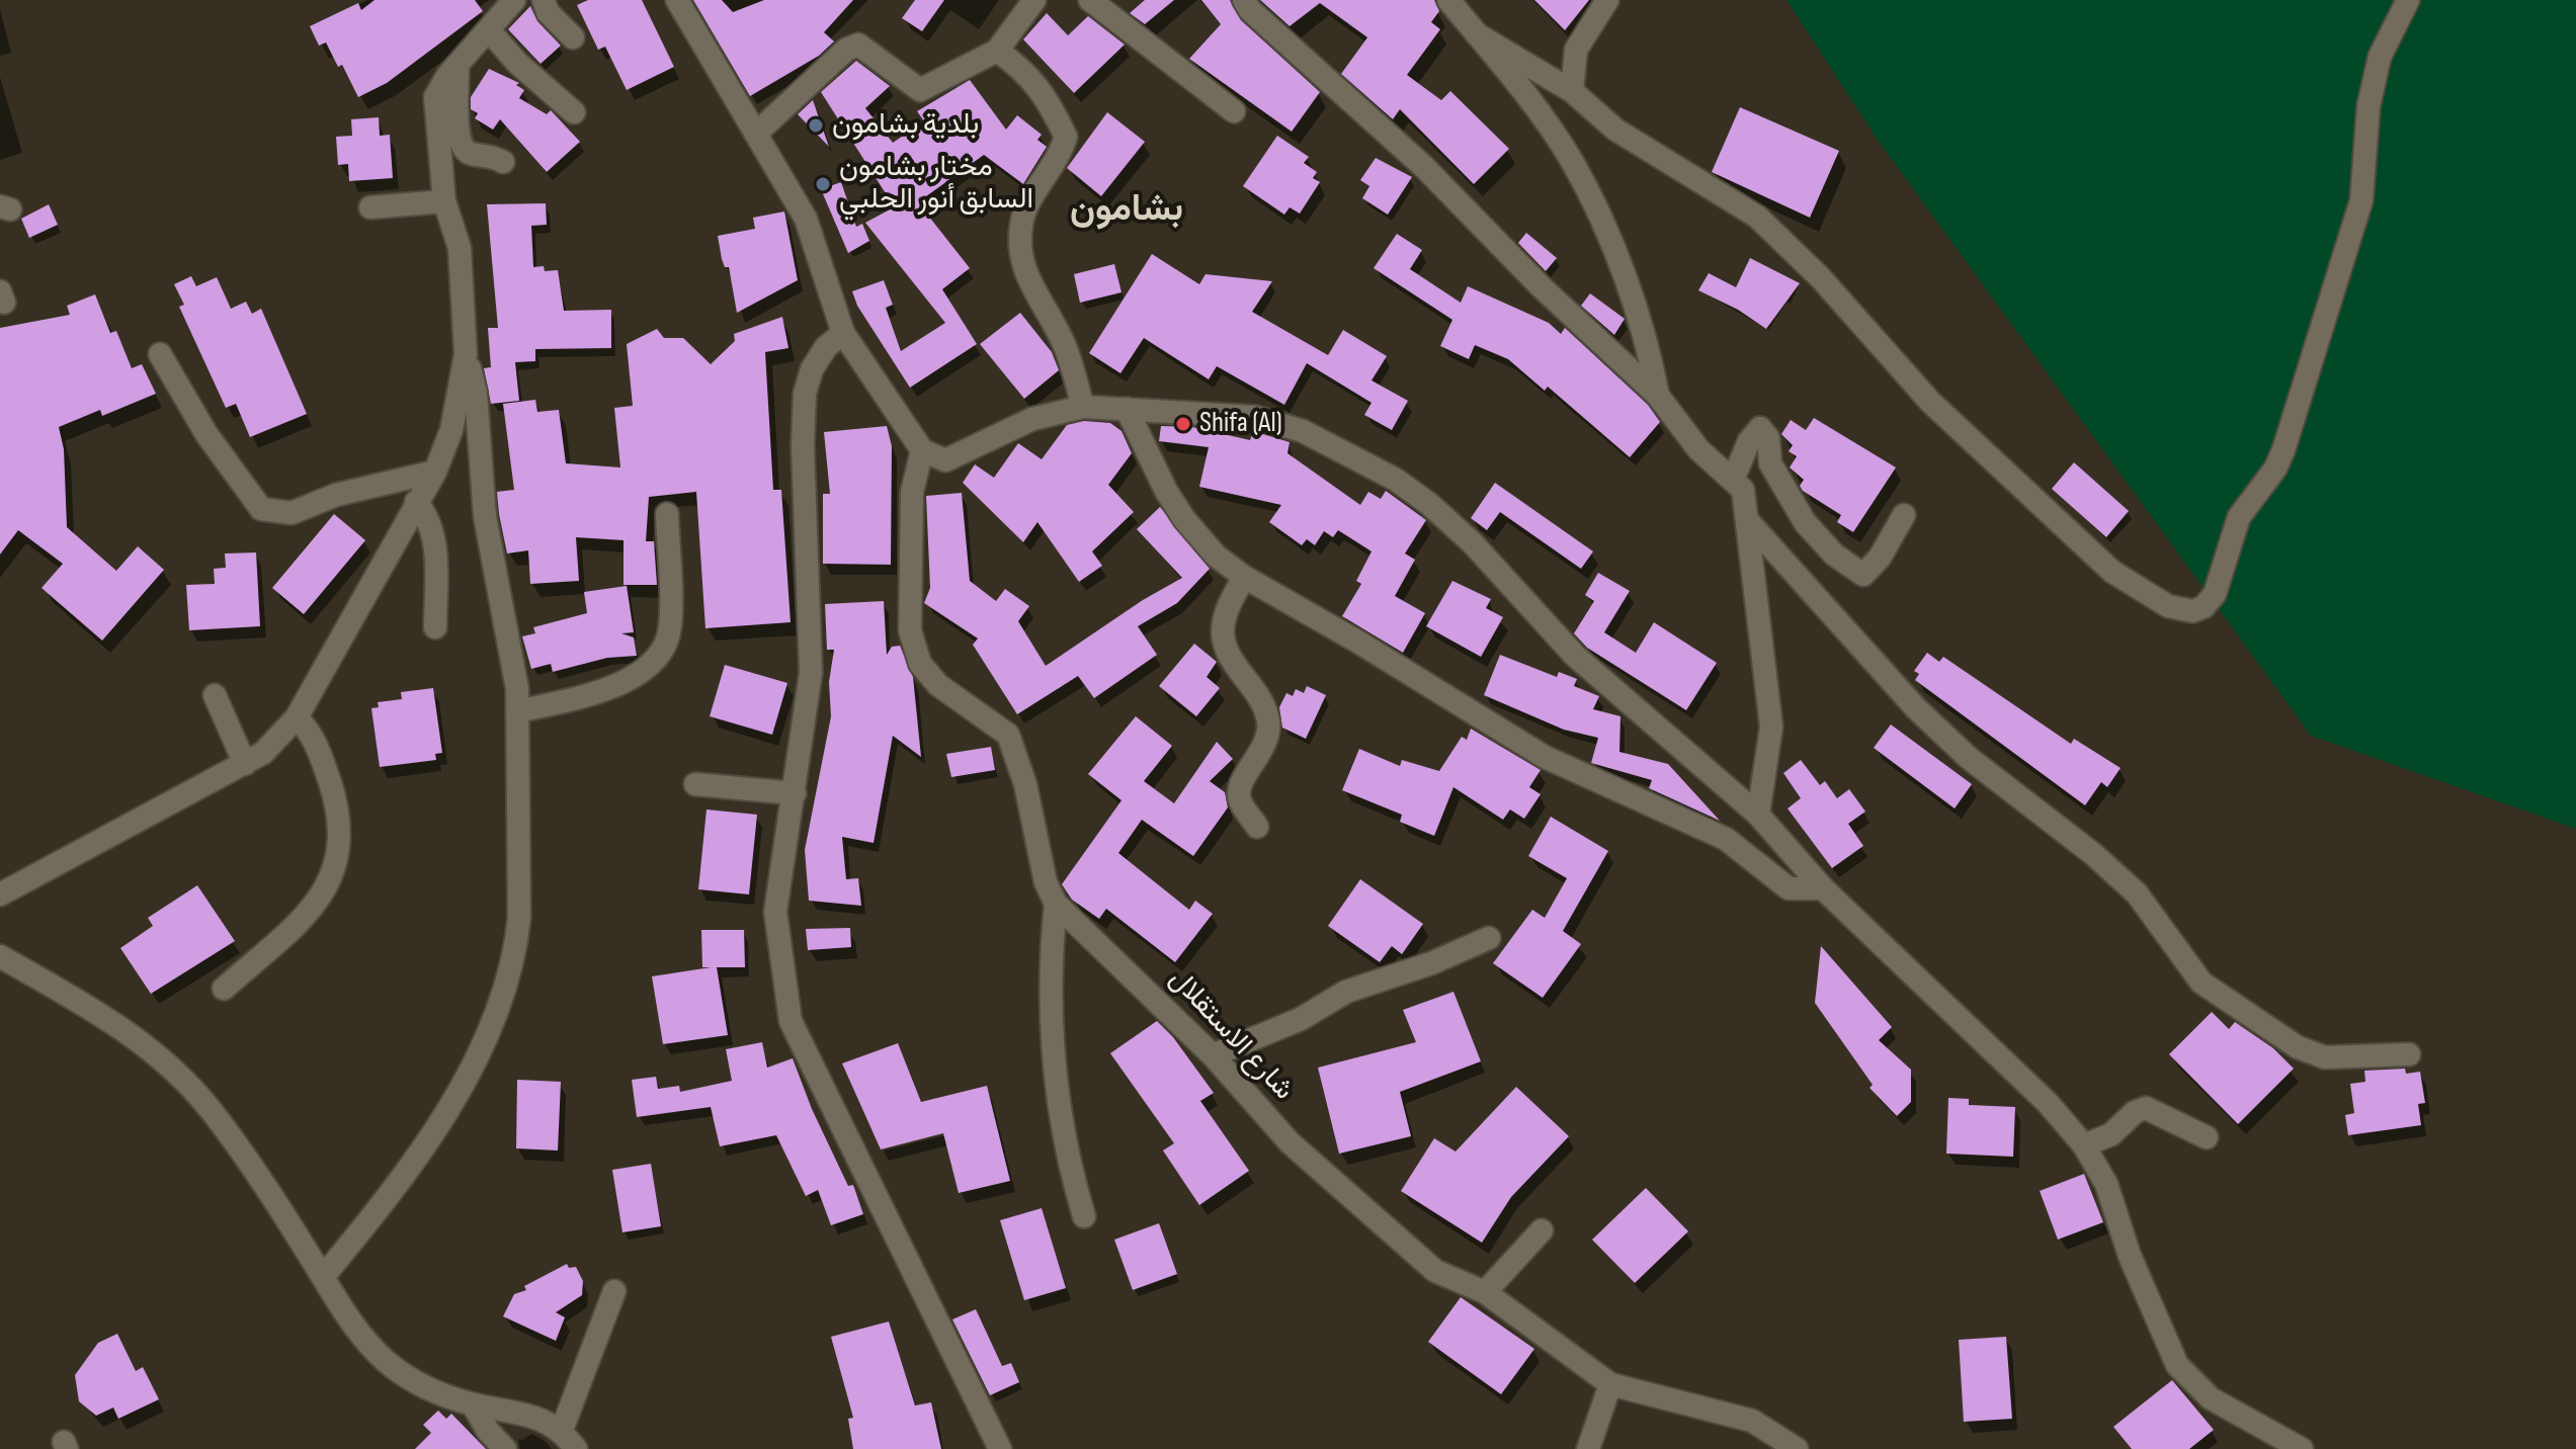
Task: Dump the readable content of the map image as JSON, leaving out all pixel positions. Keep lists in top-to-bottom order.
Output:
{
  "streets": {
    "street": ["شارع الاستقلال"]
  },
  "districts": ["بشامون"],
  "places": ["بلدية بشامون", "مختار بشامون السابق أنور الحلبي", "Shifa (Al)"]
}
